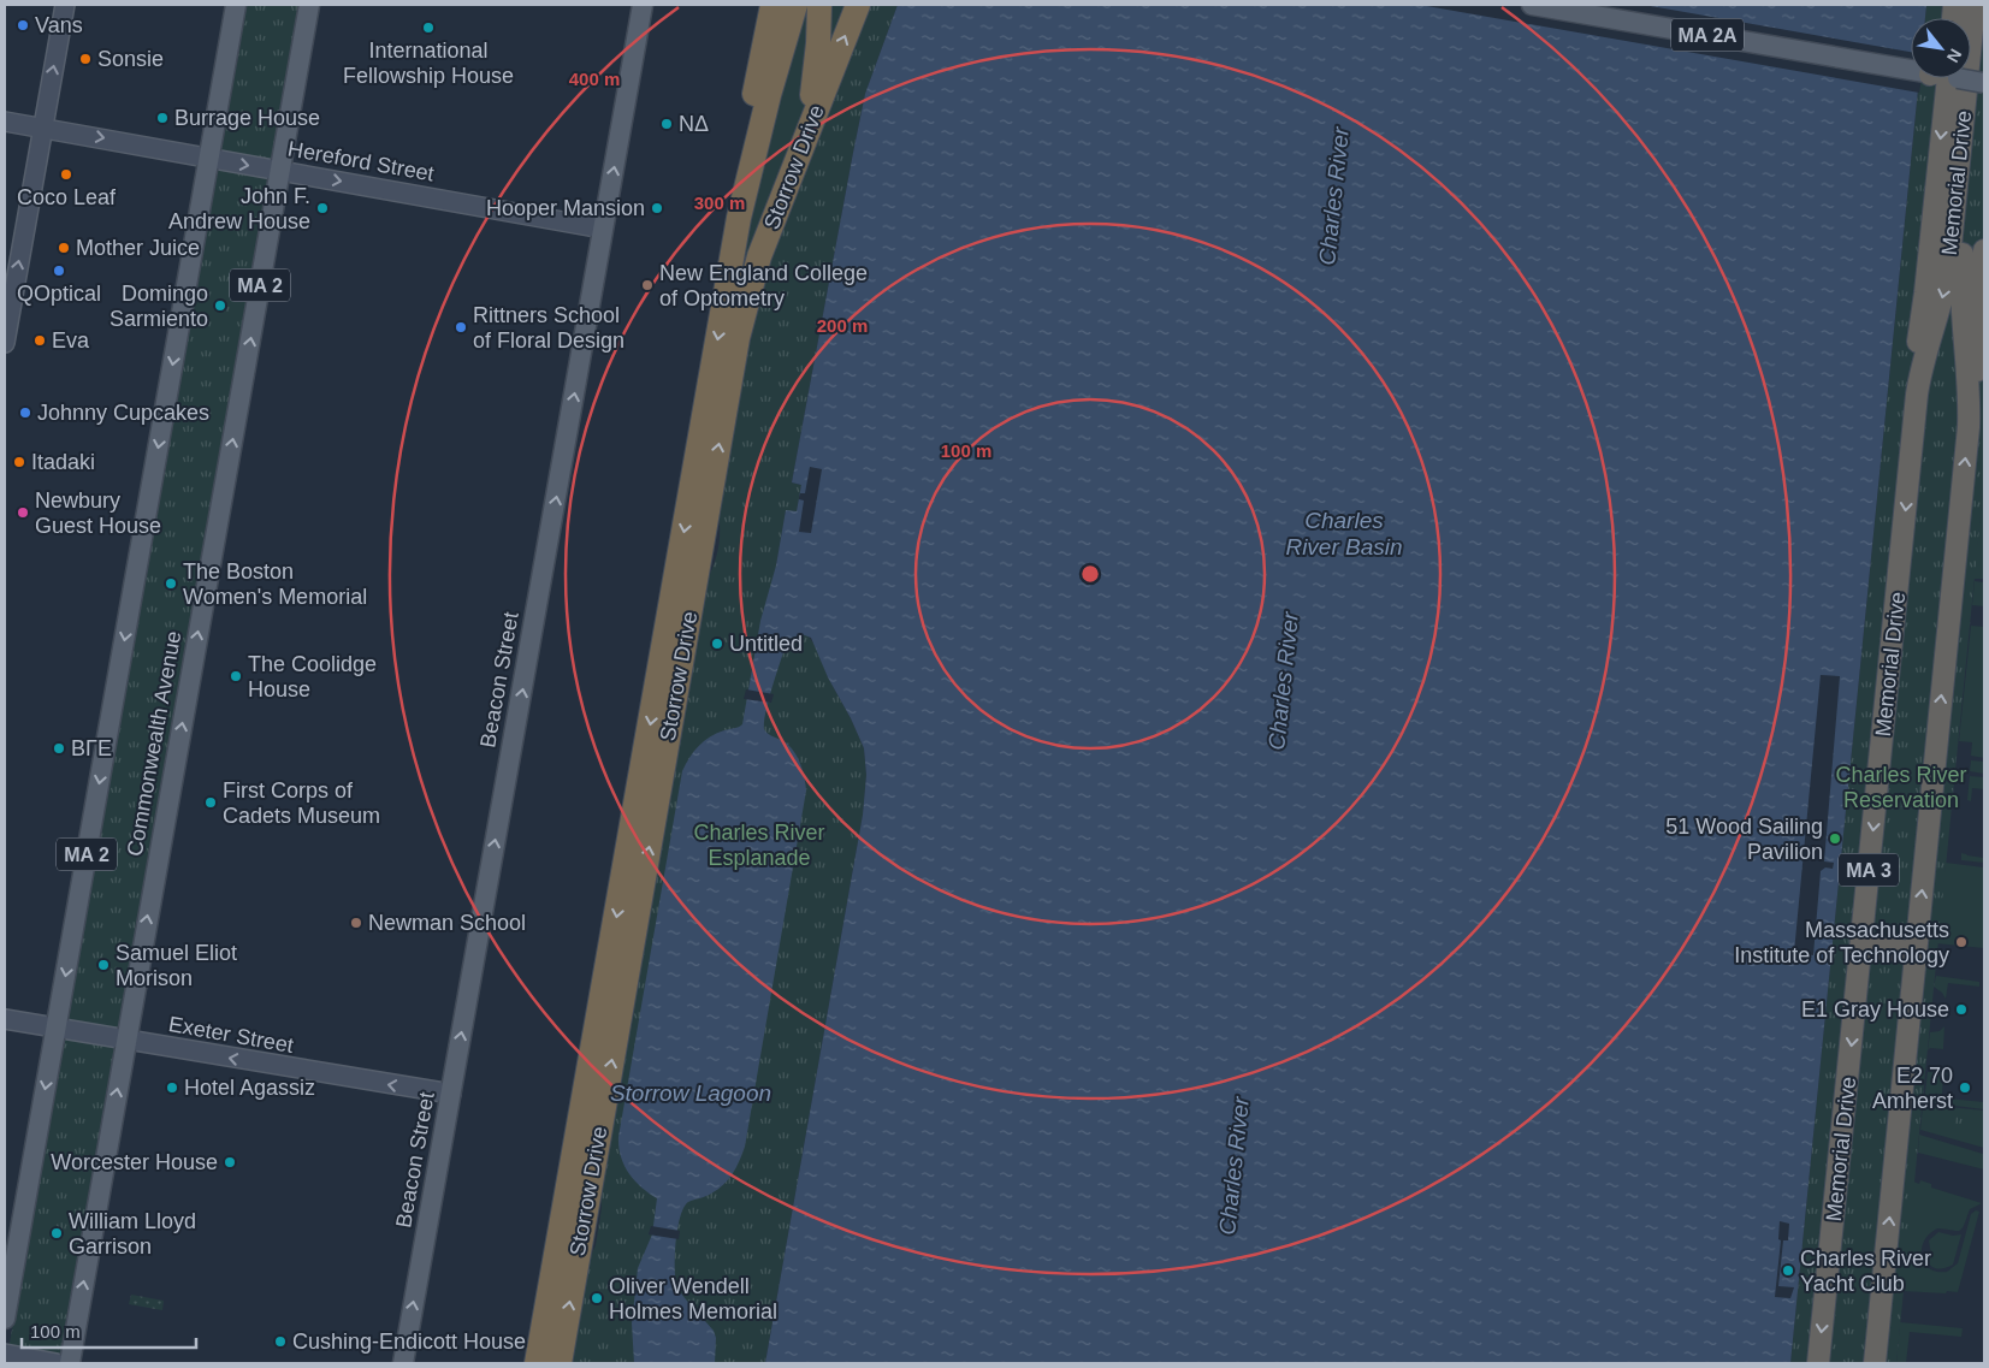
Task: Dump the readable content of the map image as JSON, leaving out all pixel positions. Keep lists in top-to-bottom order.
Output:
{
  "streets": {
    "highway": ["Storrow Drive", "Memorial Drive", "MA 3"],
    "main road": [
      "MA 2A",
      "Hereford Street",
      "MA 2",
      "Beacon Street",
      "Commonwealth Avenue",
      "Exeter Street"
    ]
  },
  "crossings": [
    ["Hereford Street", "MA 2"],
    ["Hereford Street", "Beacon Street"],
    ["Hereford Street", "Commonwealth Avenue"],
    ["MA 2", "Exeter Street"],
    ["Beacon Street", "Exeter Street"],
    ["Commonwealth Avenue", "Exeter Street"]
  ],
  "one_way": ["Hereford Street", "Beacon Street", "Exeter Street"],
  "water": ["Charles River", "Charles River Basin", "Storrow Lagoon"],
  "parks": ["Charles River Reservation", "Charles River Esplanade"],
  "places": [
    "Vans",
    "International Fellowship House",
    "Sonsie",
    "Burrage House",
    "ΝΔ",
    "Coco Leaf",
    "John F. Andrew House",
    "Hooper Mansion",
    "Mother Juice",
    "QOptical",
    "New England College of Optometry",
    "Domingo Sarmiento",
    "Rittners School of Floral Design",
    "Eva",
    "Johnny Cupcakes",
    "Itadaki",
    "Newbury Guest House",
    "The Boston Women's Memorial",
    "Untitled",
    "The Coolidge House",
    "ΒΓΕ",
    "First Corps of Cadets Museum",
    "51 Wood Sailing Pavilion",
    "Newman School",
    "Massachusetts Institute of Technology",
    "Samuel Eliot Morison",
    "E1 Gray House",
    "Hotel Agassiz",
    "E2 70 Amherst",
    "Worcester House",
    "William Lloyd Garrison",
    "Charles River Yacht Club",
    "Oliver Wendell Holmes Memorial",
    "Cushing-Endicott House"
  ],
  "scale_bar": "100 m",
  "north": "bottom right",
  "rings": [
    "400 m",
    "300 m",
    "200 m",
    "100 m"
  ]
}
